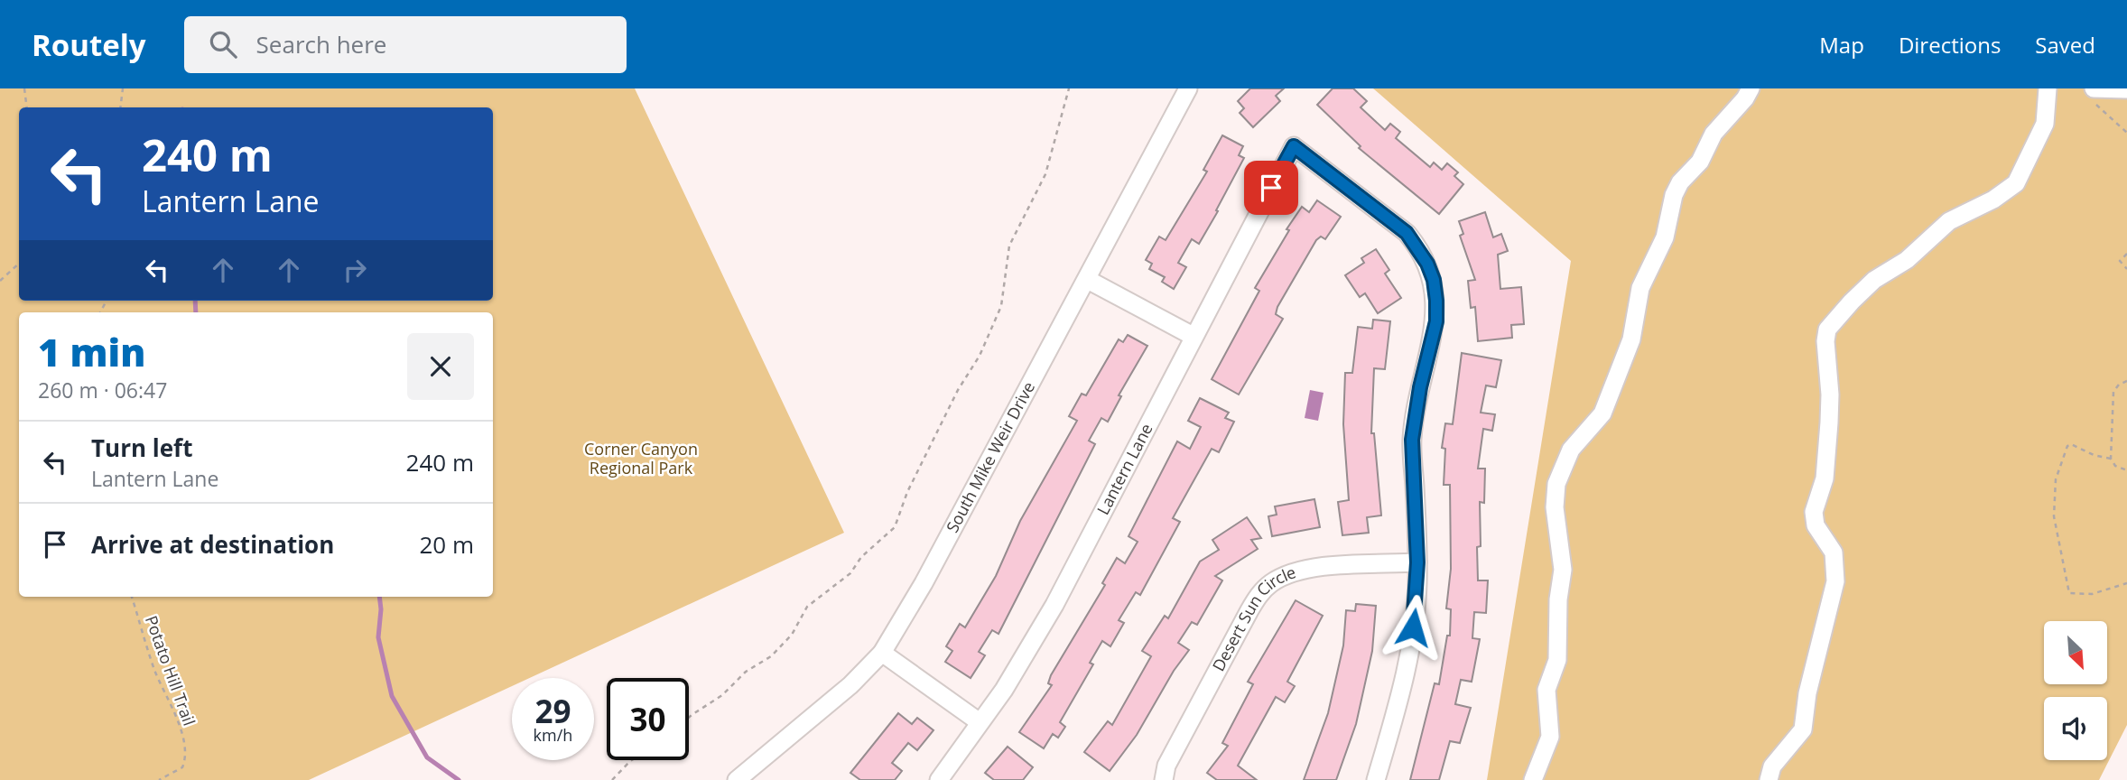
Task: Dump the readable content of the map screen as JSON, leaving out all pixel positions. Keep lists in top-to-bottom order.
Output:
{
  "streets": {
    "street": ["South Mike Weir Drive", "Lantern Lane", "Desert Sun Circle"],
    "path": ["Potato Hill Trail"]
  },
  "crossings": [
    ["Lantern Lane", "Desert Sun Circle"]
  ],
  "parks": ["Corner Canyon Regional Park"],
  "north": "bottom right",
  "page": {
    "header": "Routely",
    "search": "Search here",
    "nav": ["Map", "Directions", "Saved"],
    "turn": ["240 m", "Lantern Lane"],
    "heading": ["1 min", "260 m · 06:47"],
    "list": [
      {
        "name": "Turn left",
        "note": "Lantern Lane",
        "value": "240 m"
      },
      {
        "name": "Arrive at destination",
        "value": "20 m"
      }
    ],
    "speed": "29 km/h",
    "limit": "30"
  }
}
